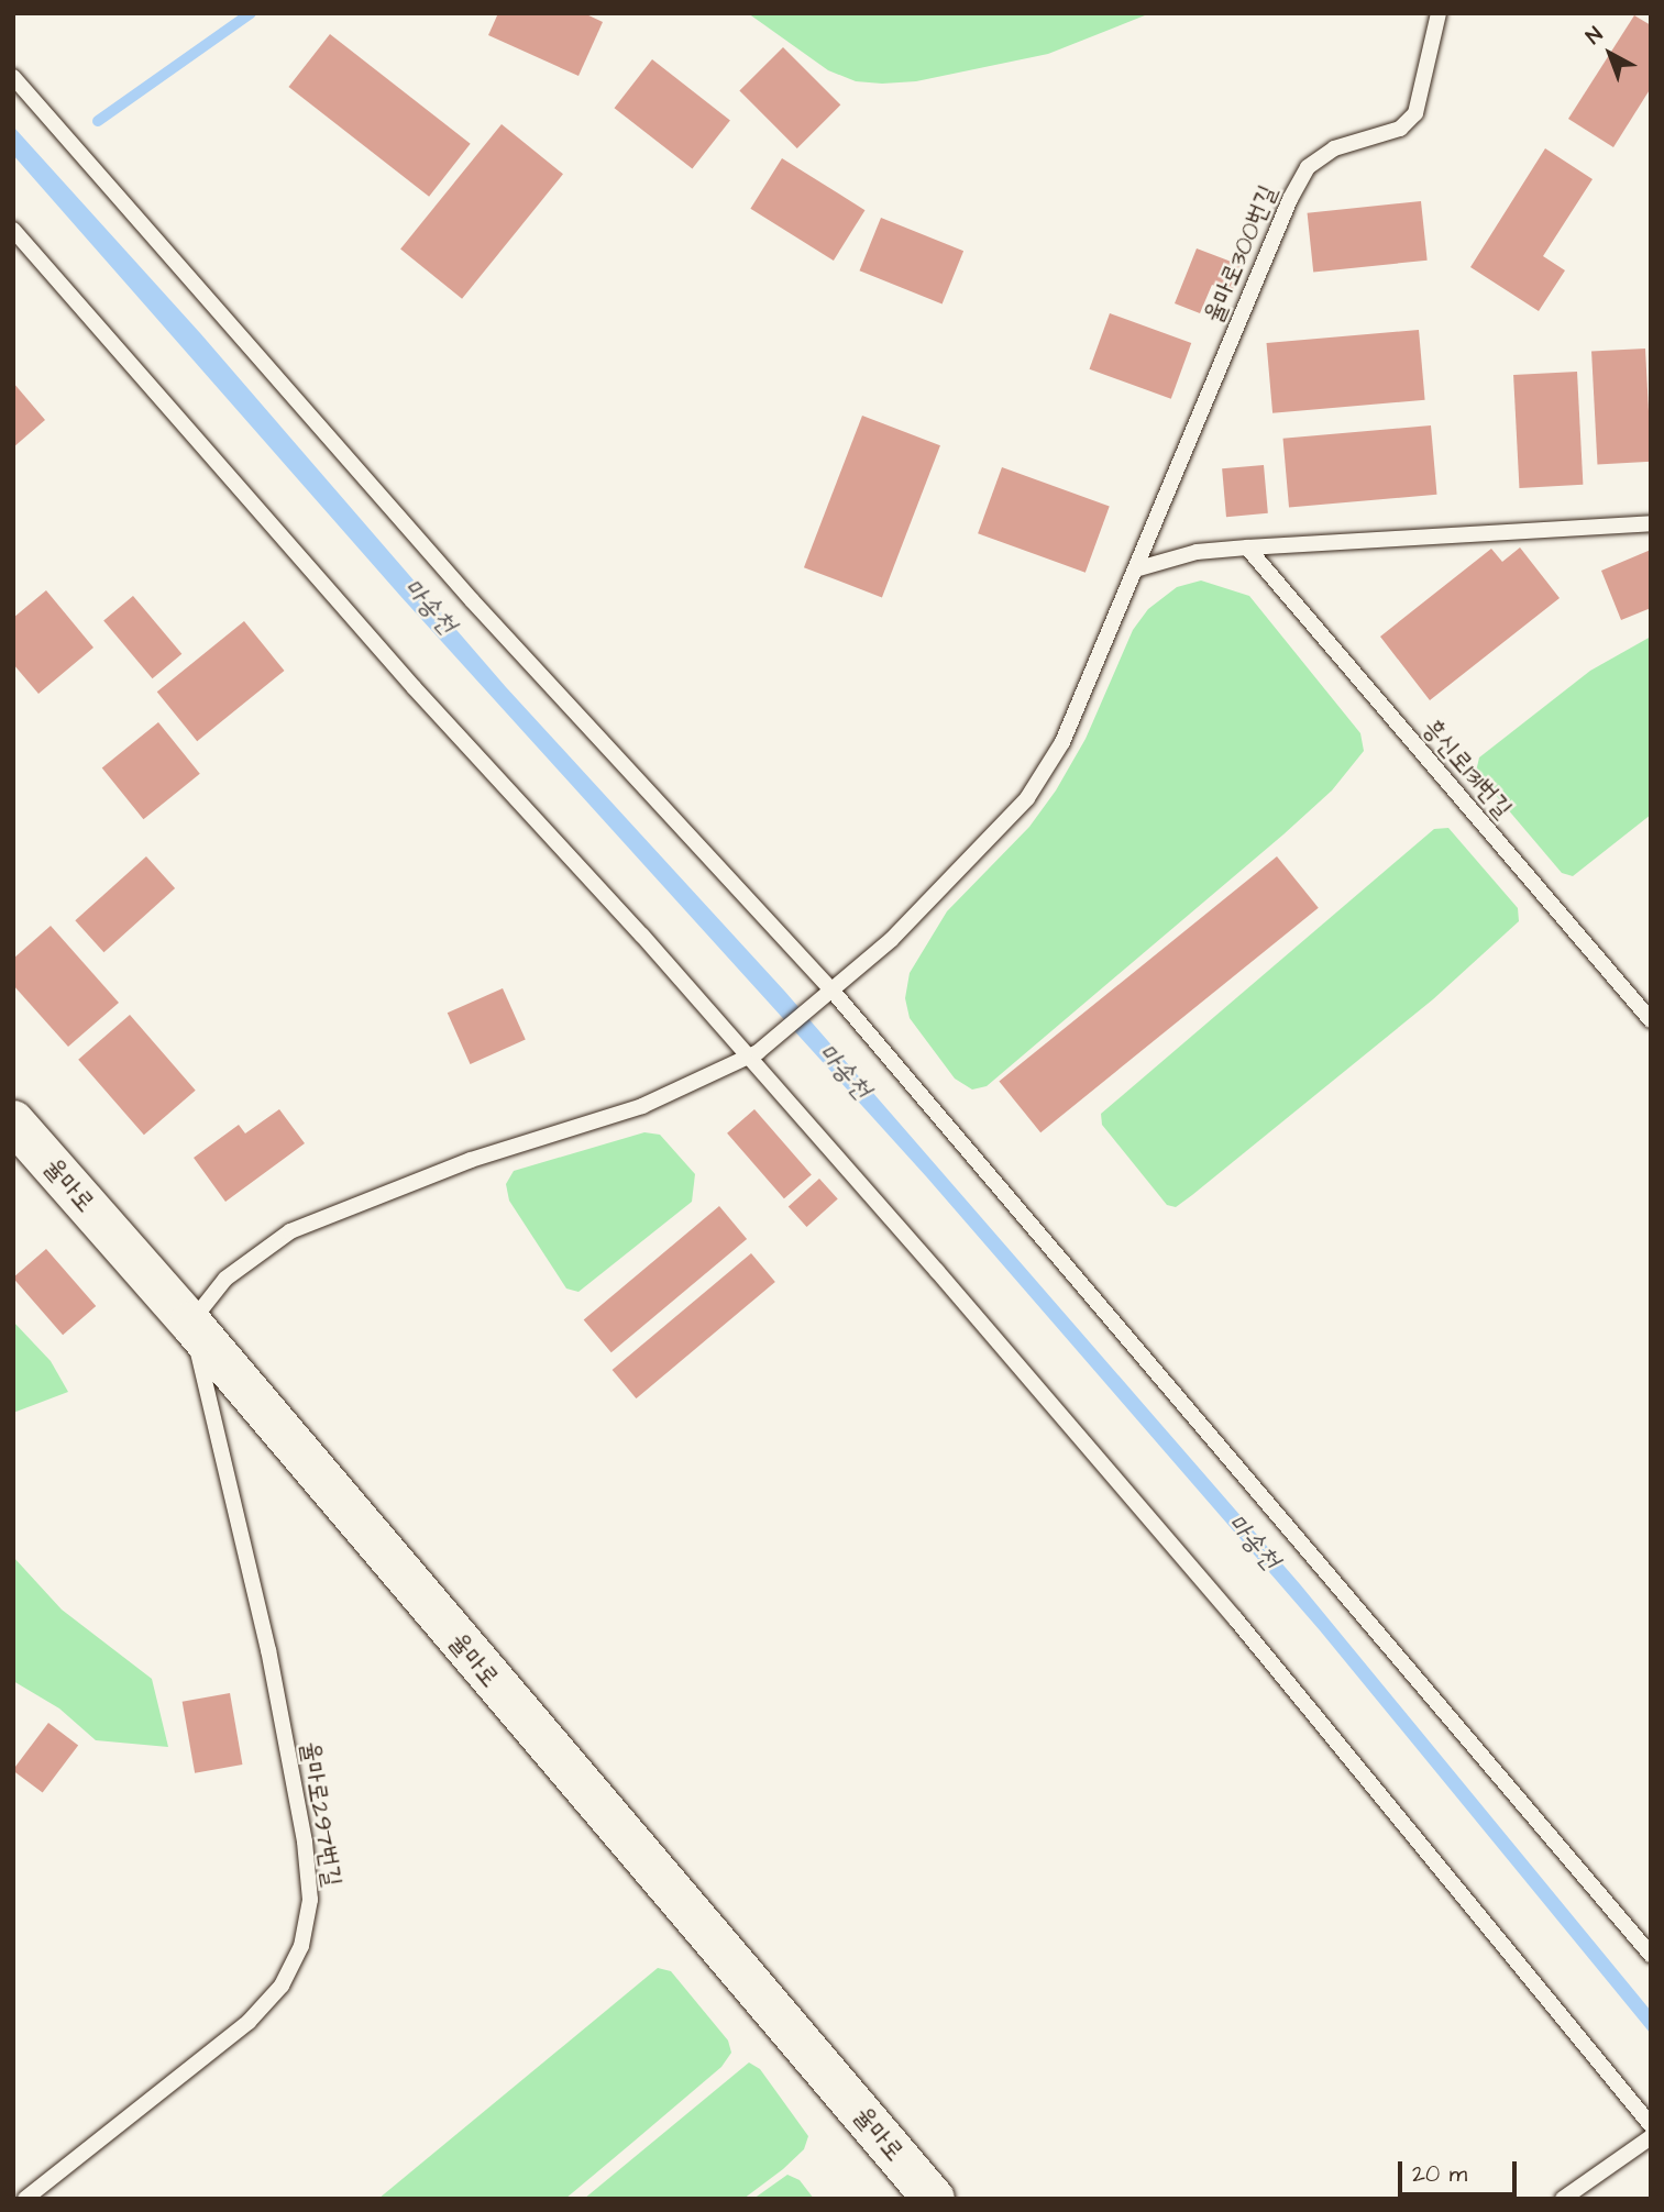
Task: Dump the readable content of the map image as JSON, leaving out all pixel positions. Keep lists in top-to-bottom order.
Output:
{
  "streets": {
    "street": ["율마로"],
    "lane": ["율마로300번길", "흥신로131번길", "율마로297번길"]
  },
  "crossings": [
    ["율마로300번길", "율마로"],
    ["율마로300번길", "율마로297번길"],
    ["율마로", "율마로297번길"]
  ],
  "water": ["마송천"],
  "scale_bar": "20 m",
  "north": "top left"
}
